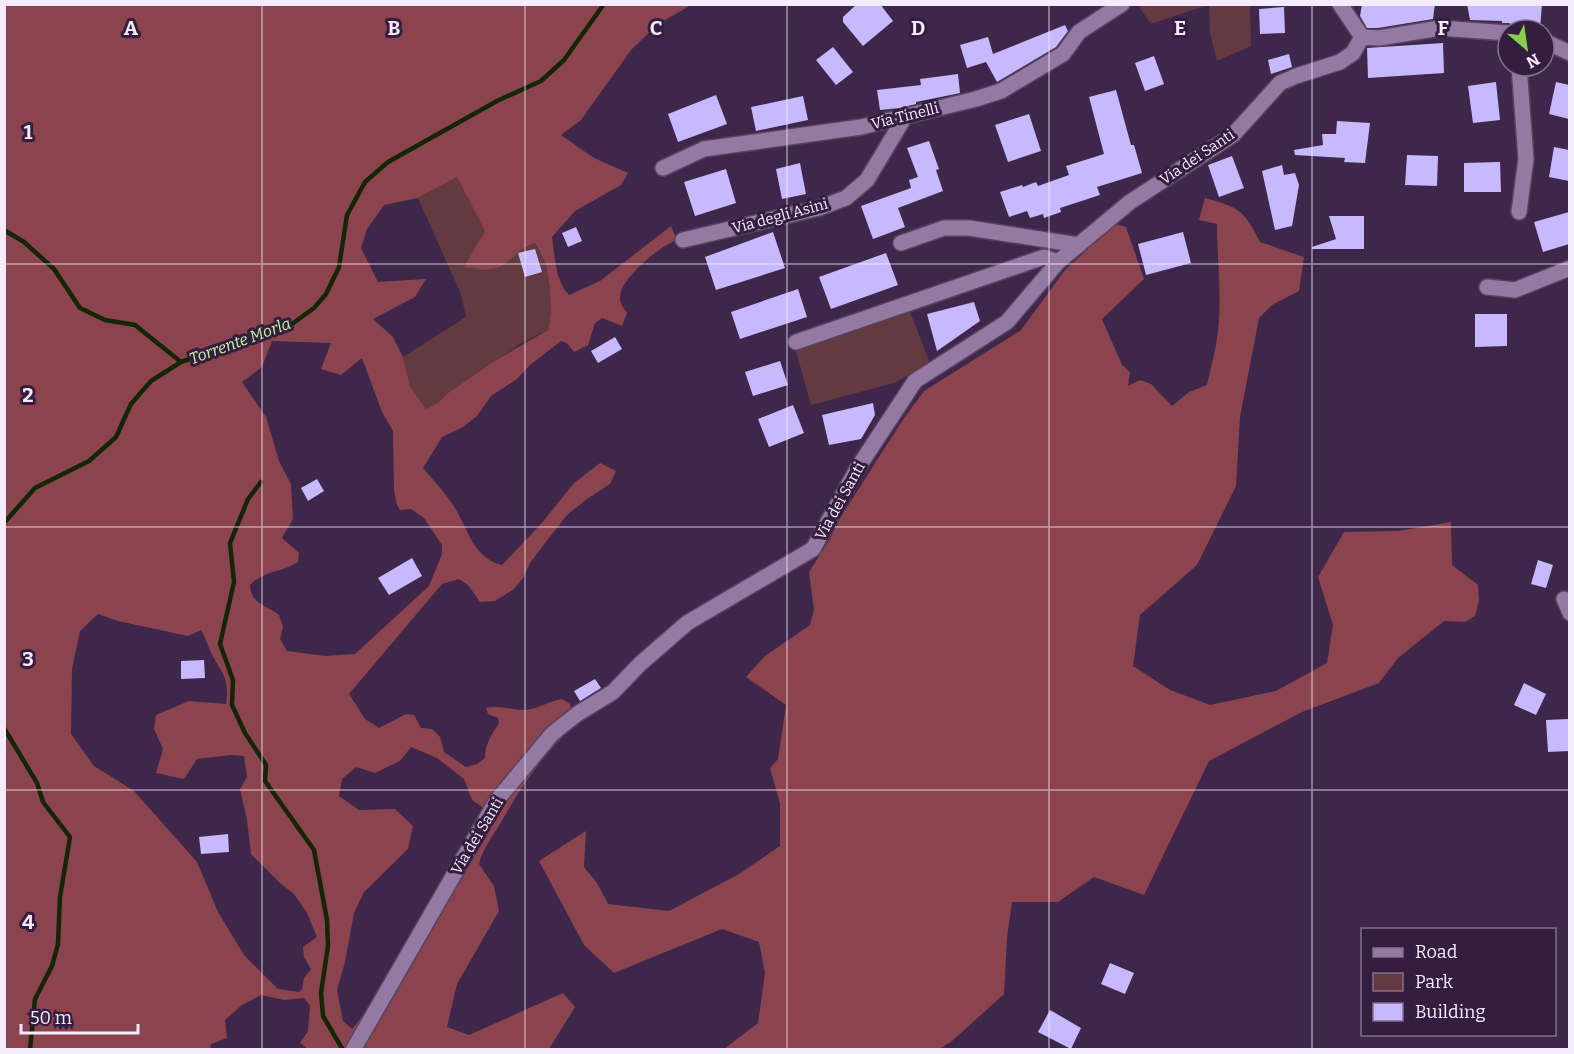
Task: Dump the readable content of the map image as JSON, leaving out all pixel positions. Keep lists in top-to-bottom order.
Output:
{
  "streets": {
    "street": ["Via Tinelli", "Via dei Santi", "Via degli Asini"]
  },
  "crossings": [
    ["Via Tinelli", "Via degli Asini"]
  ],
  "water": ["Torrente Morla"],
  "legend": ["Road", "Park", "Building"],
  "scale_bar": "50 m",
  "north": "bottom right",
  "grid": {
    "columns": [
      "A",
      "B",
      "C",
      "D",
      "E",
      "F"
    ],
    "rows": [
      "1",
      "2",
      "3",
      "4"
    ]
  }
}
